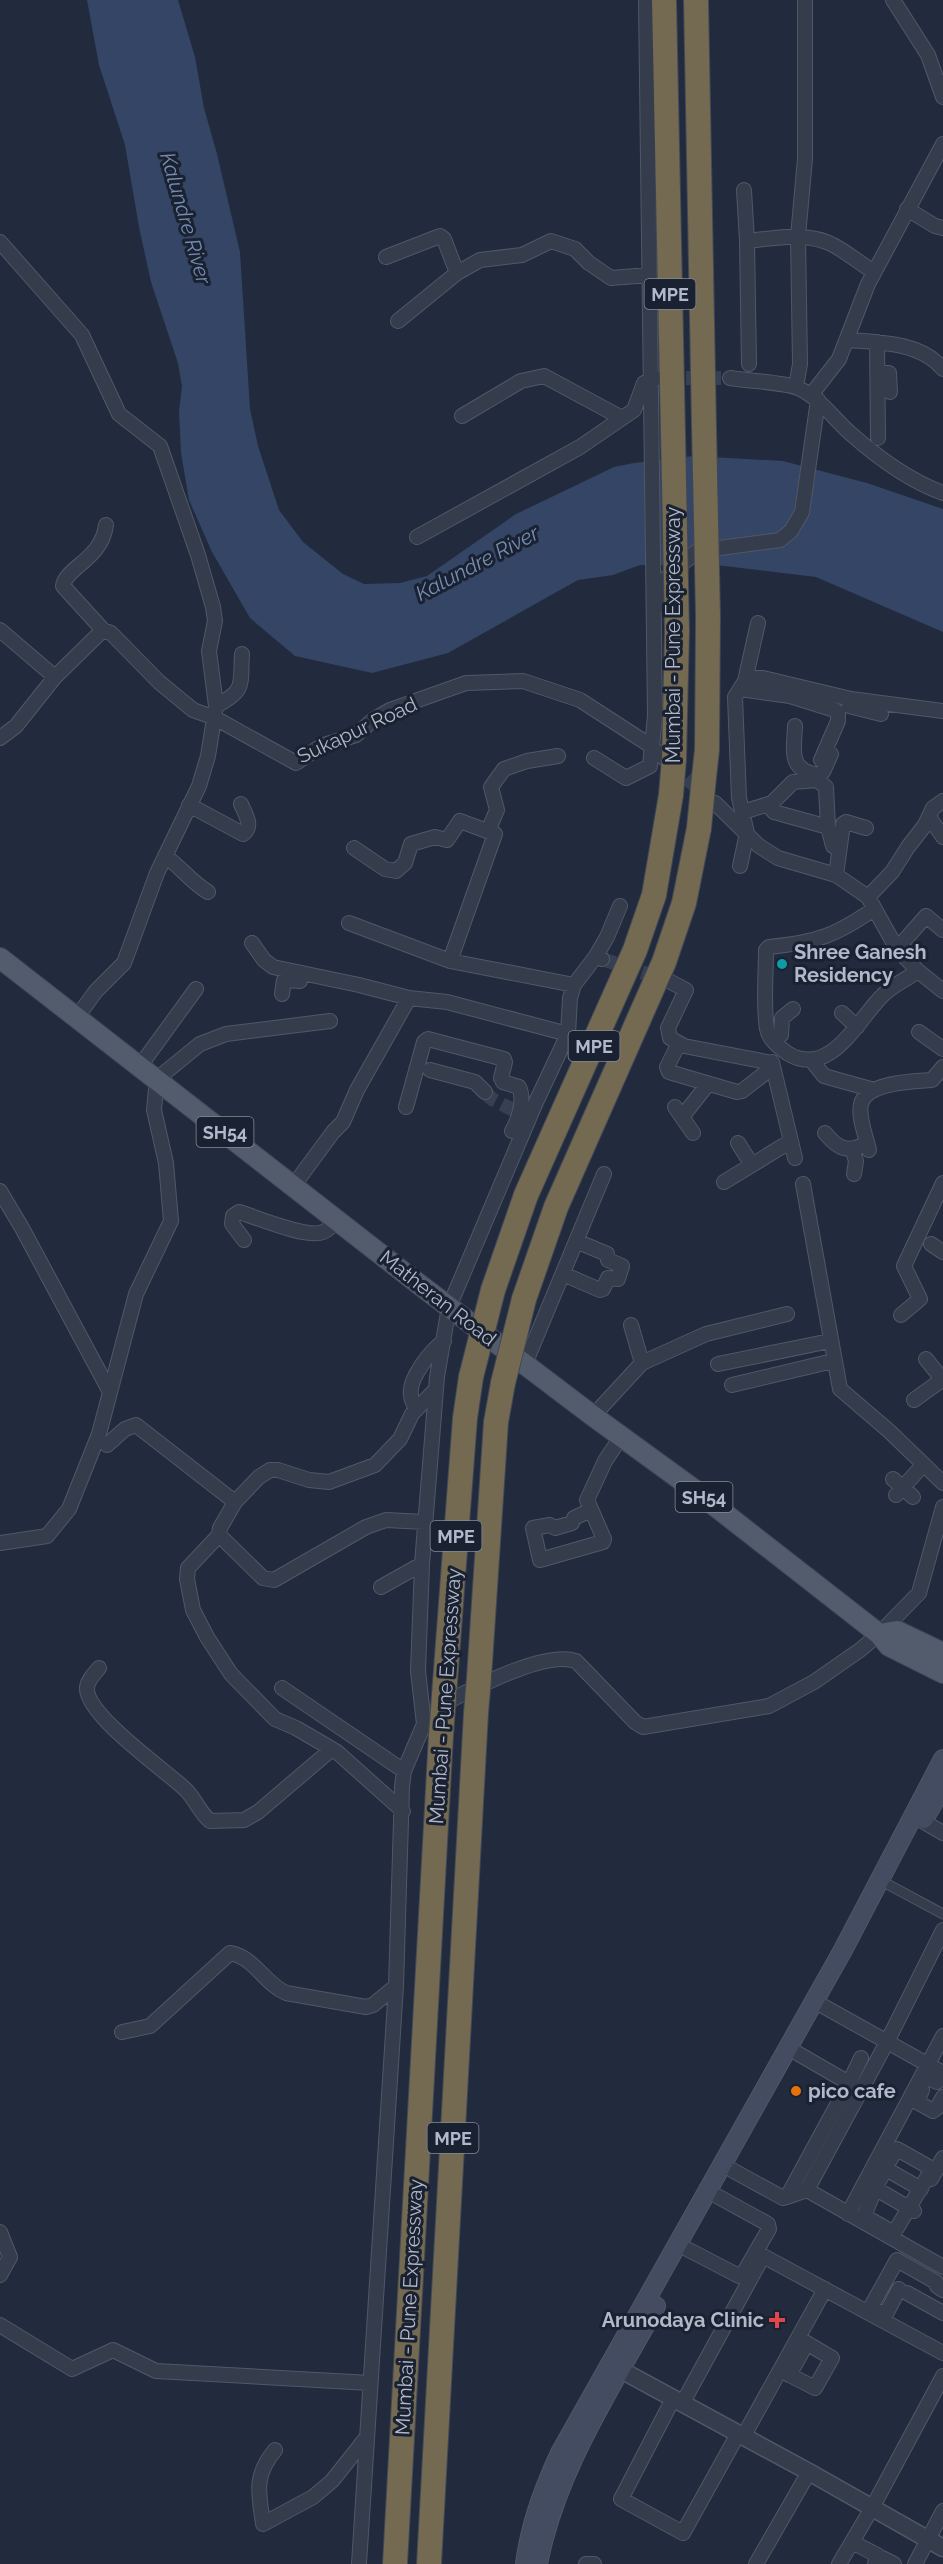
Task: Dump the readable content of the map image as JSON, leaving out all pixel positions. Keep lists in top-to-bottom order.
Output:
{
  "streets": {
    "highway": ["MPE", "Mumbai - Pune Expressway"],
    "main road": ["SH54", "Matheran Road"],
    "street": ["Sukapur Road"]
  },
  "crossings": [
    ["Mumbai - Pune Expressway", "Sukapur Road"]
  ],
  "water": ["Kalundre River"],
  "places": {
    "other": ["Shree Ganesh Residency", "pico cafe"],
    "health": ["Arunodaya Clinic"]
  }
}
